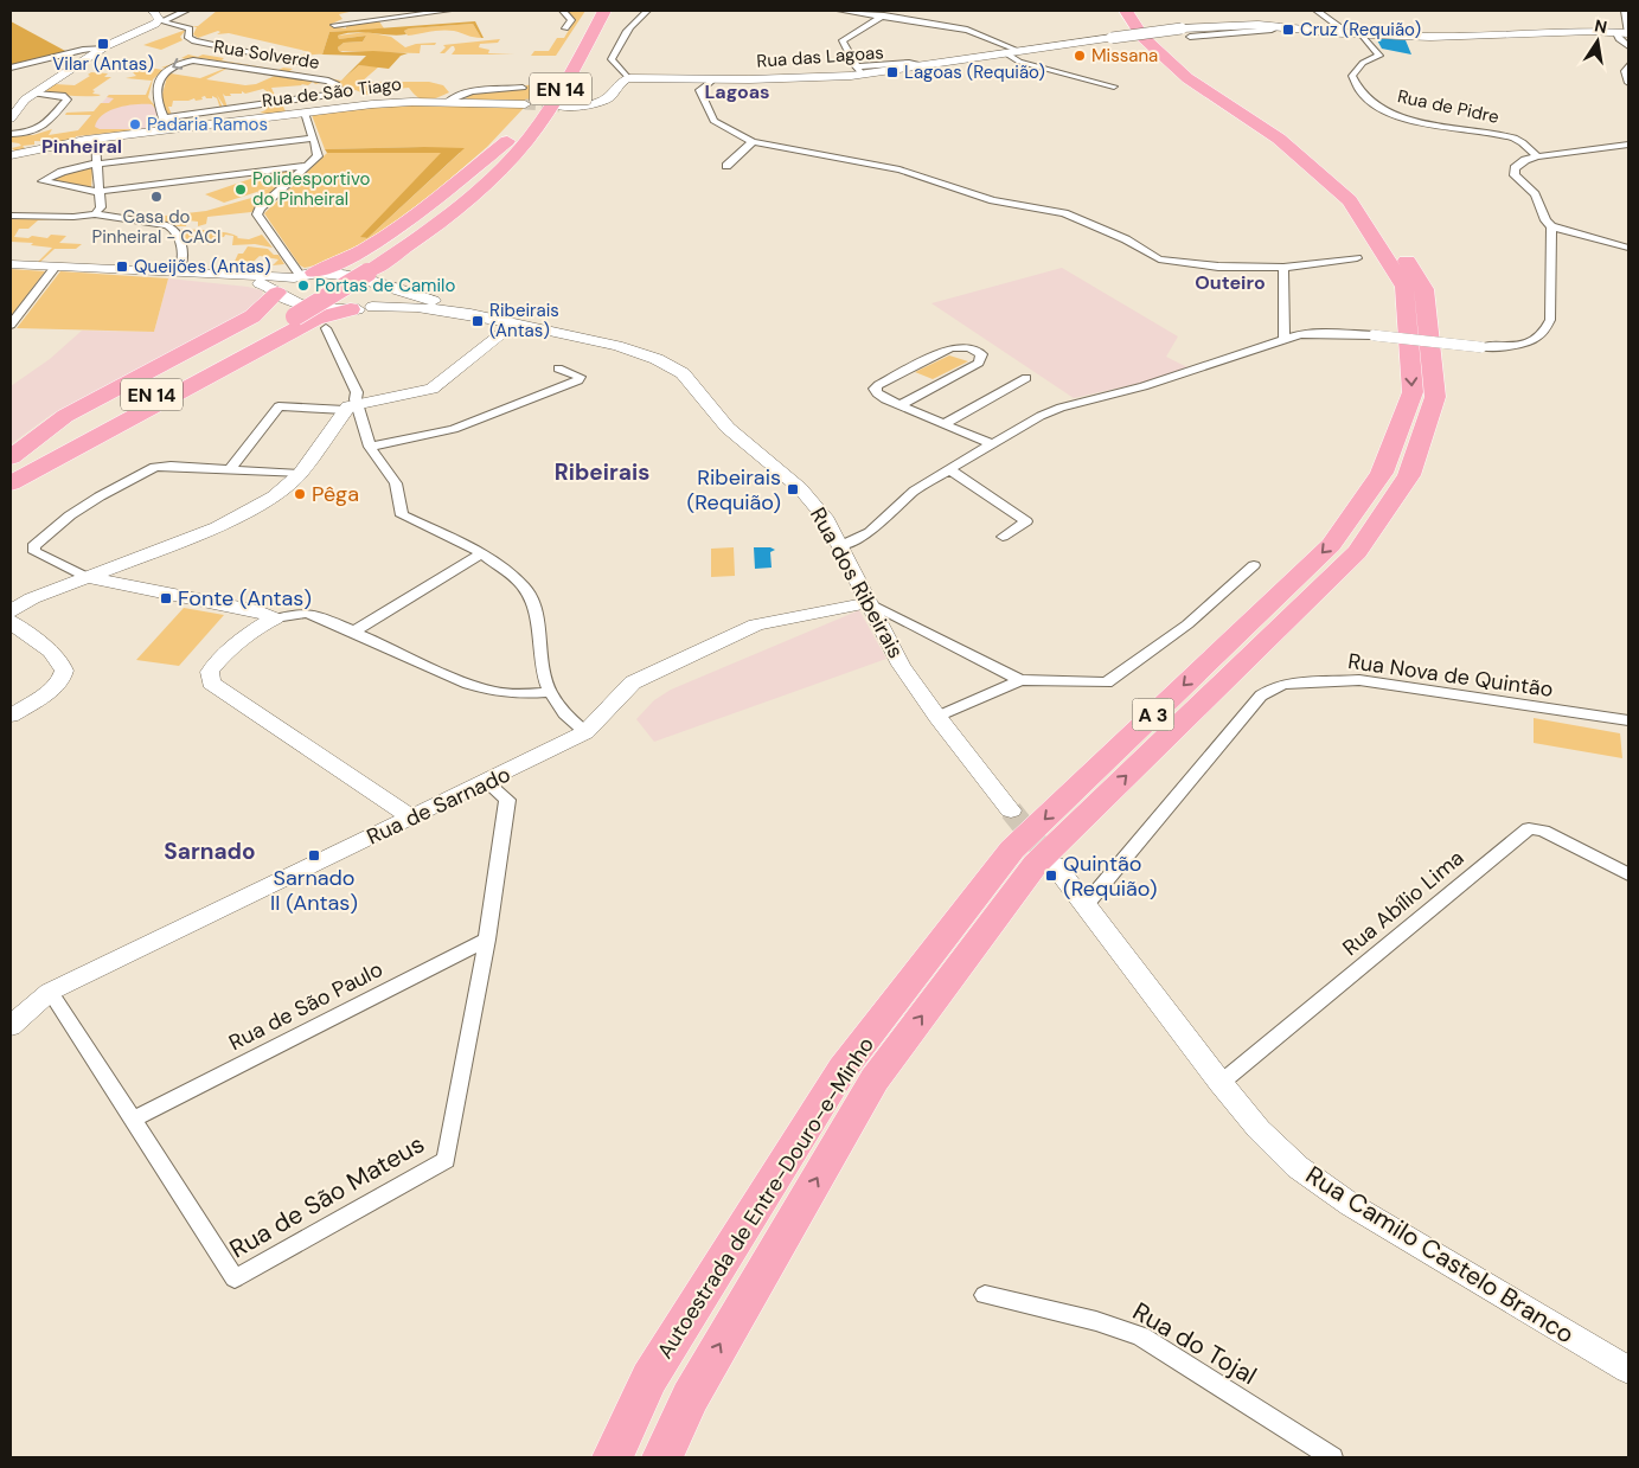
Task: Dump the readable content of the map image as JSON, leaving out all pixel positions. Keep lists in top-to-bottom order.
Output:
{
  "streets": {
    "highway": ["EN 14", "A 3", "Autoestrada de Entre-Douro-e-Minho"],
    "main road": [
      "Rua das Lagoas",
      "Rua de São Tiago",
      "Rua dos Ribeirais",
      "Rua de Sarnado",
      "Rua Camilo Castelo Branco"
    ],
    "street": [
      "Rua Solverde",
      "Rua de Pidre",
      "Rua Nova de Quintão",
      "Rua Abílio Lima",
      "Rua de São Paulo",
      "Rua de São Mateus",
      "Rua do Tojal"
    ]
  },
  "crossings": [
    ["Rua Solverde", "Rua de São Tiago"],
    ["Rua das Lagoas", "Rua de Pidre"],
    ["Rua das Lagoas", "Autoestrada de Entre-Douro-e-Minho"],
    ["Rua dos Ribeirais", "Rua de Sarnado"],
    ["Rua Nova de Quintão", "Rua Camilo Castelo Branco"],
    ["Rua Abílio Lima", "Rua Camilo Castelo Branco"],
    ["Rua de São Paulo", "Rua de São Mateus"]
  ],
  "districts": [
    "Lagoas",
    "Pinheiral",
    "Outeiro",
    "Ribeirais",
    "Sarnado"
  ],
  "places": {
    "transit": [
      "Cruz (Requião)",
      "Vilar (Antas)",
      "Lagoas (Requião)",
      "Queijões (Antas)",
      "Ribeirais (Antas)",
      "Ribeirais (Requião)",
      "Fonte (Antas)",
      "Sarnado II (Antas)",
      "Quintão (Requião)"
    ],
    "other": [
      "Missana",
      "Padaria Ramos",
      "Polidesportivo do Pinheiral",
      "Casa do Pinheiral - CACI",
      "Portas de Camilo",
      "Pêga"
    ]
  },
  "north": "top"
}
